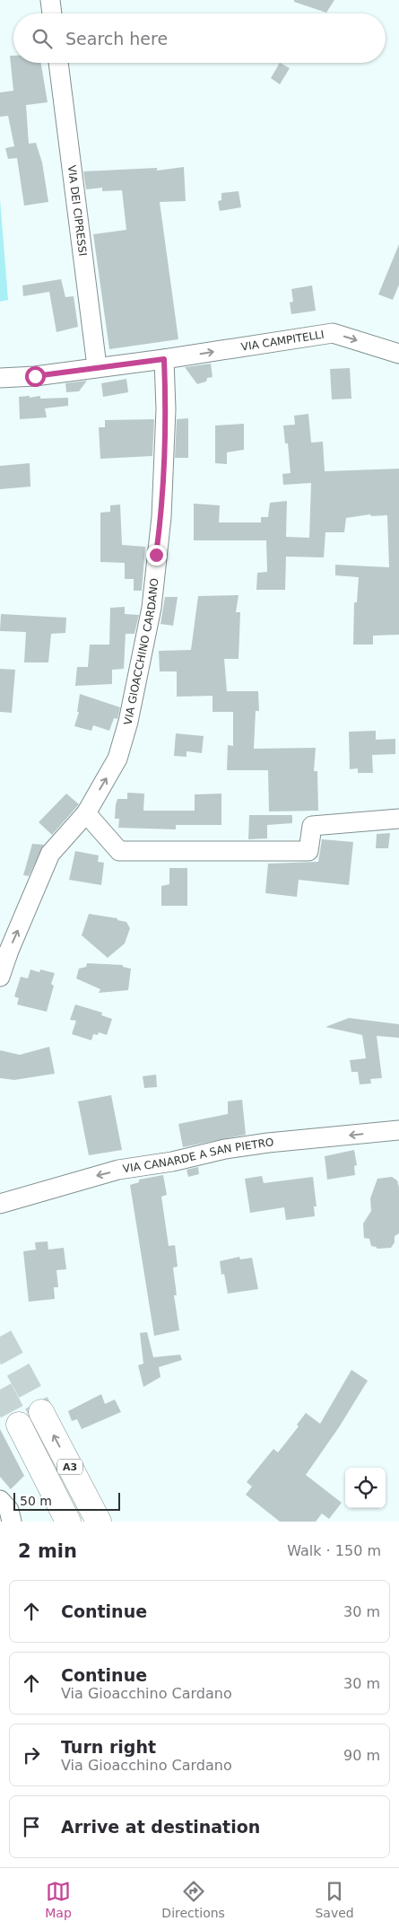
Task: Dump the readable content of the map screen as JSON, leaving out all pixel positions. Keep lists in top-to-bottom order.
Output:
{
  "streets": {
    "highway": ["A3"],
    "street": [
      "VIA DEI CIPRESSI",
      "VIA CAMPITELLI",
      "VIA GIOACCHINO CARDANO",
      "VIA CANARDE A SAN PIETRO"
    ]
  },
  "crossings": [
    ["VIA CAMPITELLI", "VIA GIOACCHINO CARDANO"]
  ],
  "one_way": ["VIA CAMPITELLI", "VIA GIOACCHINO CARDANO", "VIA CANARDE A SAN PIETRO"],
  "scale_bar": "50 m",
  "page": {
    "search": "Search here",
    "scale": "50 m",
    "heading": ["2 min", "Walk · 150 m"],
    "list": [
      ["Continue", "30 m"],
      ["Continue", "Via Gioacchino Cardano", "30 m"],
      ["Turn right", "Via Gioacchino Cardano", "90 m"],
      "Arrive at destination"
    ],
    "nav": ["Map", "Directions", "Saved"]
  }
}
